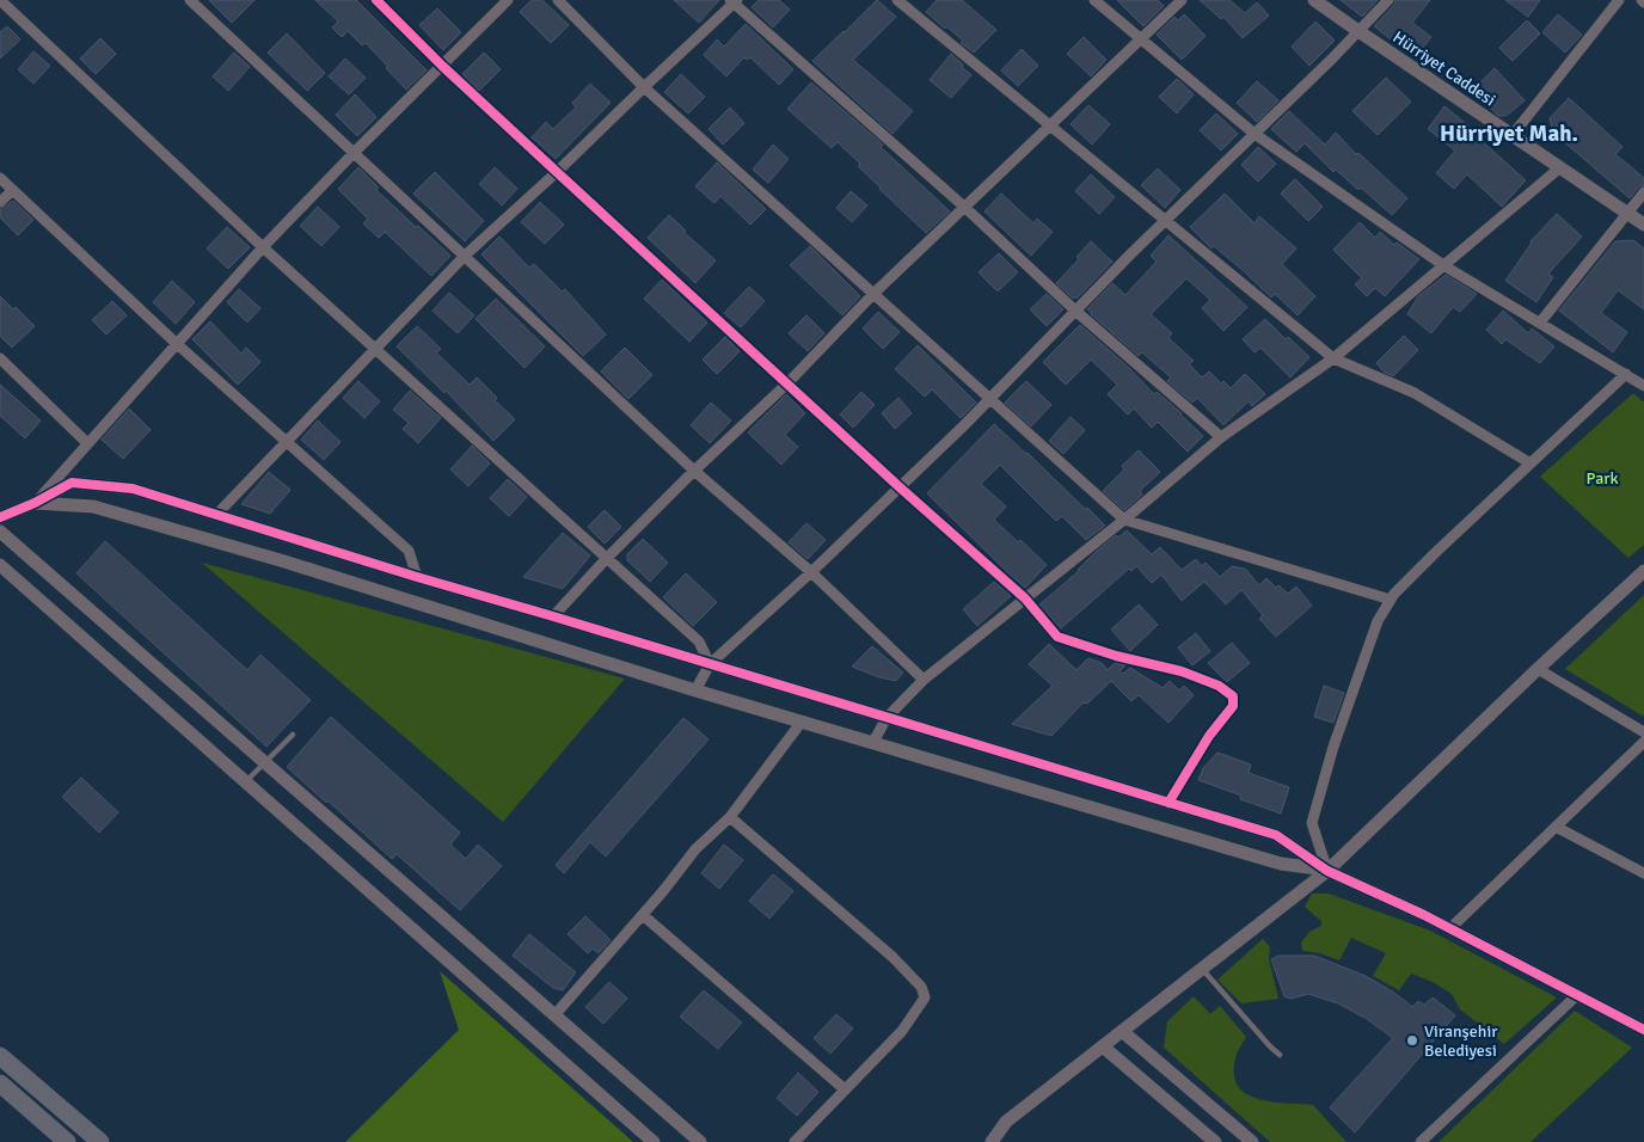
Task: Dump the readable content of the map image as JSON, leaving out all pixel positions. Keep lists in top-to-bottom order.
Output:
{
  "streets": {
    "street": ["Hürriyet Caddesi"]
  },
  "districts": ["Hürriyet Mah."],
  "parks": ["Park"],
  "places": ["Viranşehir Belediyesi"]
}
